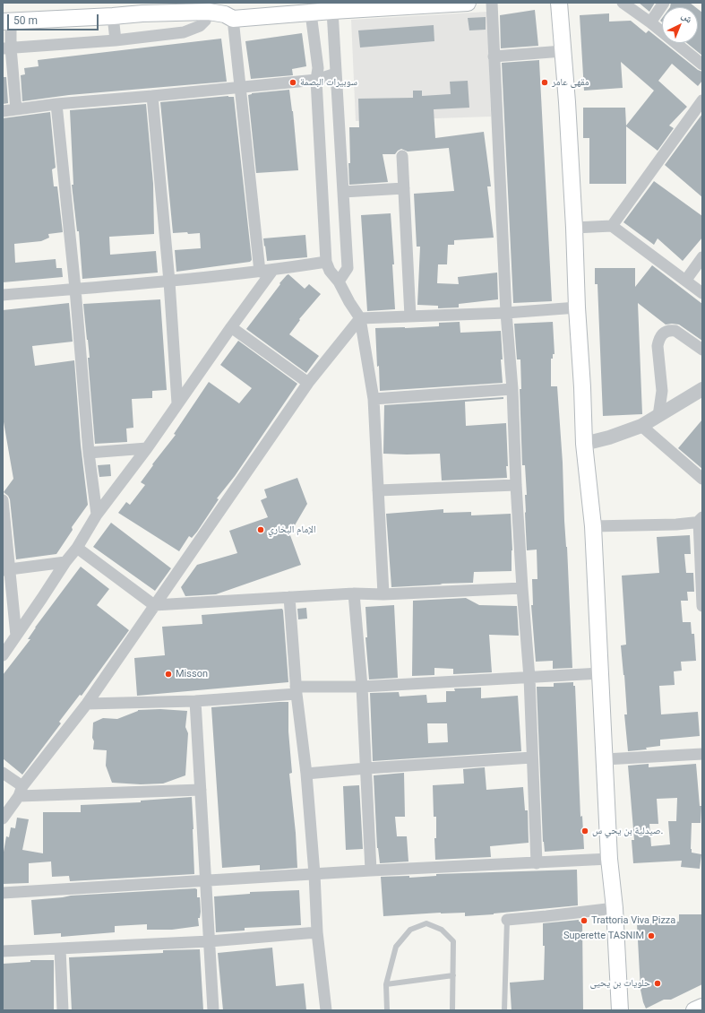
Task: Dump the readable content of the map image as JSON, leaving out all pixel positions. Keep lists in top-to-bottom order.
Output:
{
  "places": [
    "سوبيرات البصمة",
    "مقهى عامر",
    "الإمام البخاري",
    "Misson",
    "صيدلية بن يحي س.",
    "Trattoria Viva Pizza",
    "Superette TASNIM",
    "حلويات بن يحيى"
  ],
  "scale_bar": "50 m",
  "north": "top right"
}
